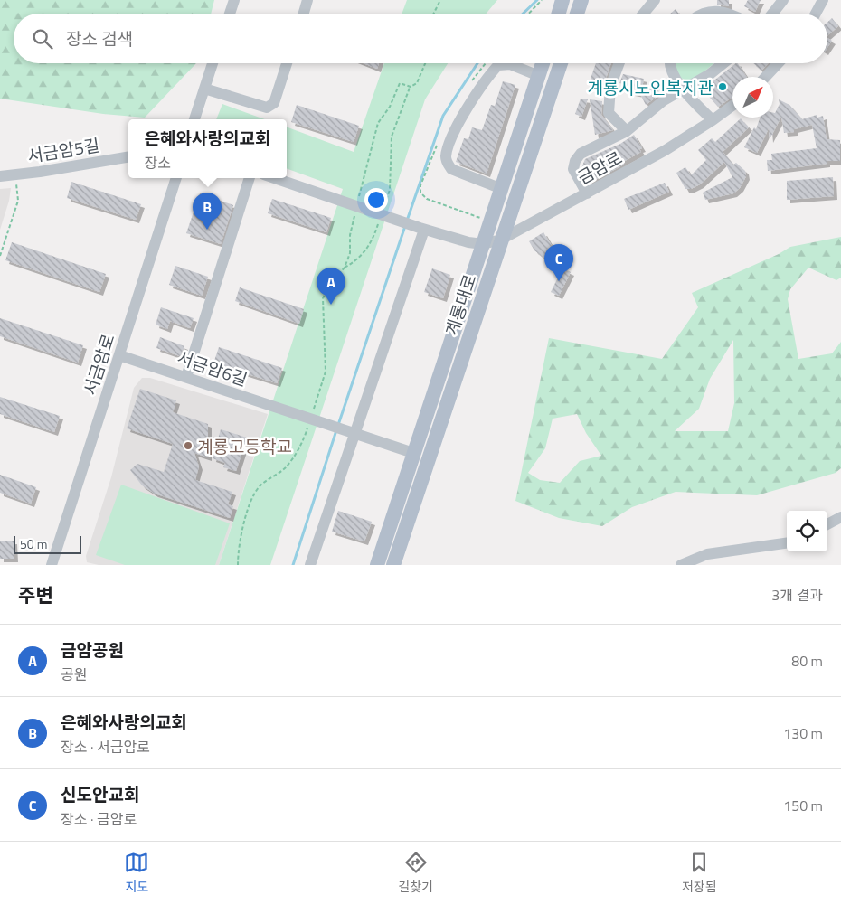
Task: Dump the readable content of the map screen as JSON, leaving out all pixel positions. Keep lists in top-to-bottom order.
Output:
{
  "streets": {
    "main road": ["계룡대로"],
    "street": [
      "서금암5길",
      "금암로",
      "서금암로",
      "서금암6길"
    ]
  },
  "crossings": [
    ["금암로", "계룡대로"],
    ["서금암로", "서금암6길"]
  ],
  "places": ["계룡시노인복지관", "계룡고등학교"],
  "scale_bar": "50 m",
  "north": "top right",
  "page": {
    "search": "장소 검색",
    "popup": ["은혜와사랑의교회", "장소"],
    "pins": ["B", "C", "A"],
    "scale": "50 m",
    "heading": ["주변", "3개 결과"],
    "list": [
      {
        "mark": "A",
        "name": "금암공원",
        "note": "공원",
        "value": "80 m"
      },
      {
        "mark": "B",
        "name": "은혜와사랑의교회",
        "note": "장소 · 서금암로",
        "value": "130 m"
      },
      {
        "mark": "C",
        "name": "신도안교회",
        "note": "장소 · 금암로",
        "value": "150 m"
      }
    ],
    "nav": ["지도", "길찾기", "저장됨"]
  }
}
